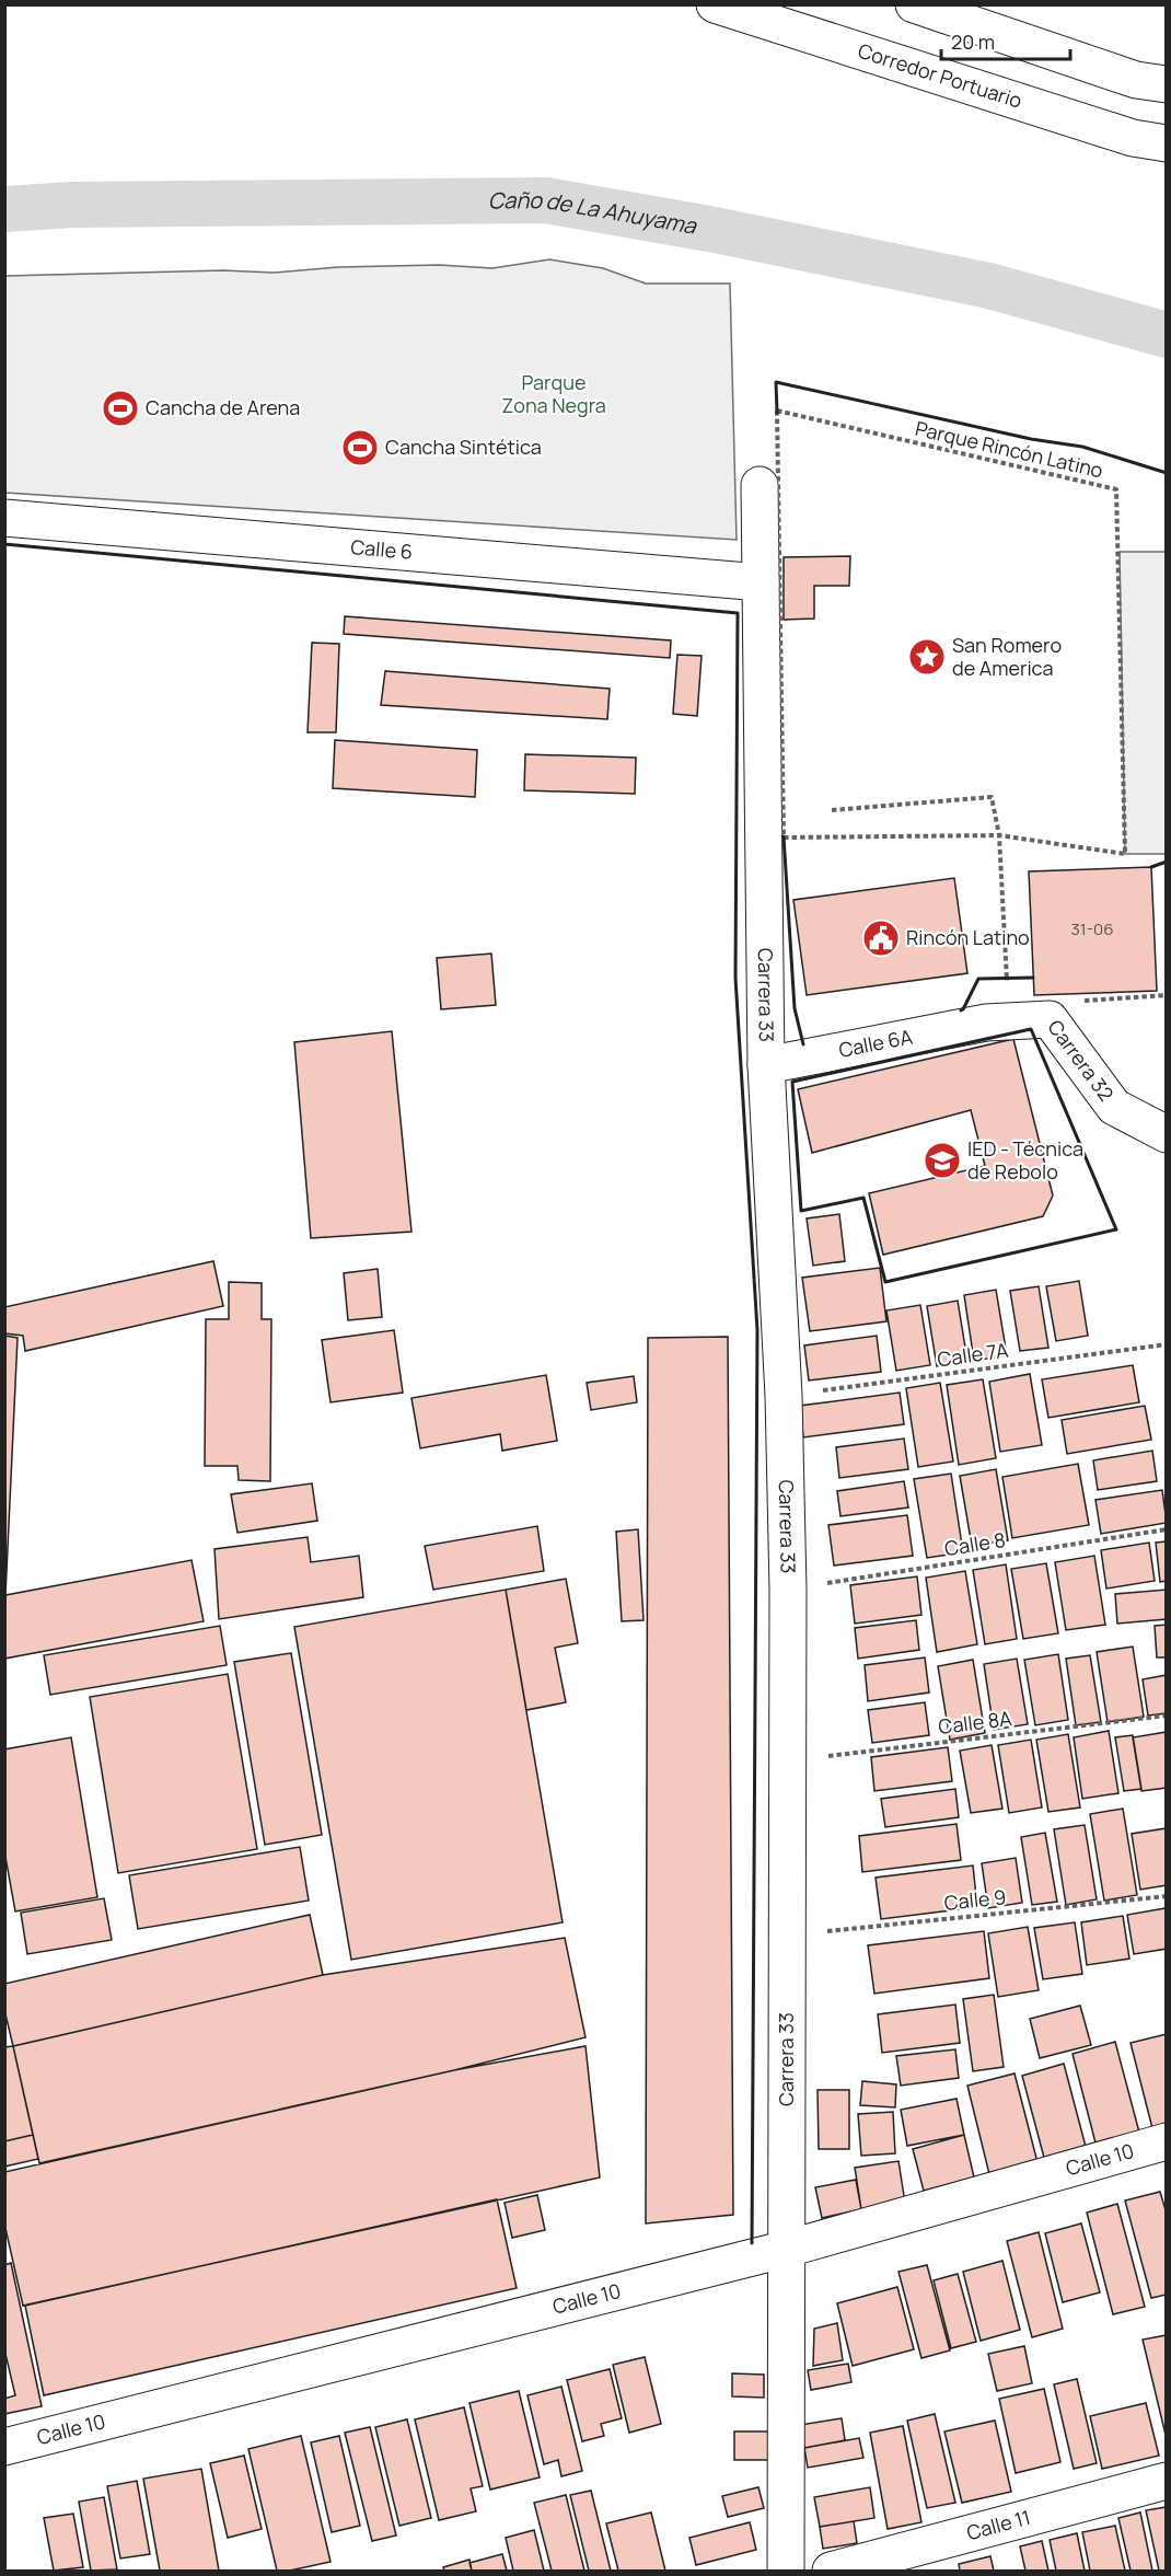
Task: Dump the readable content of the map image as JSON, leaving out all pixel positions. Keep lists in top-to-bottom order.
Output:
{
  "streets": {
    "street": [
      "Corredor Portuario",
      "Calle 6",
      "Carrera 33",
      "Calle 6A",
      "Carrera 32",
      "Calle 10",
      "Calle 11"
    ],
    "path": [
      "Parque Rincón Latino",
      "Calle 7A",
      "Calle 8",
      "Calle 8A",
      "Calle 9"
    ]
  },
  "crossings": [
    ["Calle 6", "Carrera 33"],
    ["Carrera 33", "Calle 6A"],
    ["Carrera 33", "Calle 7A"],
    ["Carrera 33", "Calle 8"],
    ["Carrera 33", "Calle 8A"],
    ["Carrera 33", "Calle 9"],
    ["Carrera 33", "Calle 10"],
    ["Calle 6A", "Carrera 32"]
  ],
  "water": ["Caño de La Ahuyama"],
  "parks": ["Parque Zona Negra"],
  "places": {
    "sports": ["Cancha de Arena", "Cancha Sintética"],
    "place": ["San Romero de America"],
    "public building": ["Rincón Latino"],
    "school or university": ["IED - Técnica de Rebolo"]
  },
  "house_numbers": ["31-06"],
  "scale_bar": "20 m"
}
